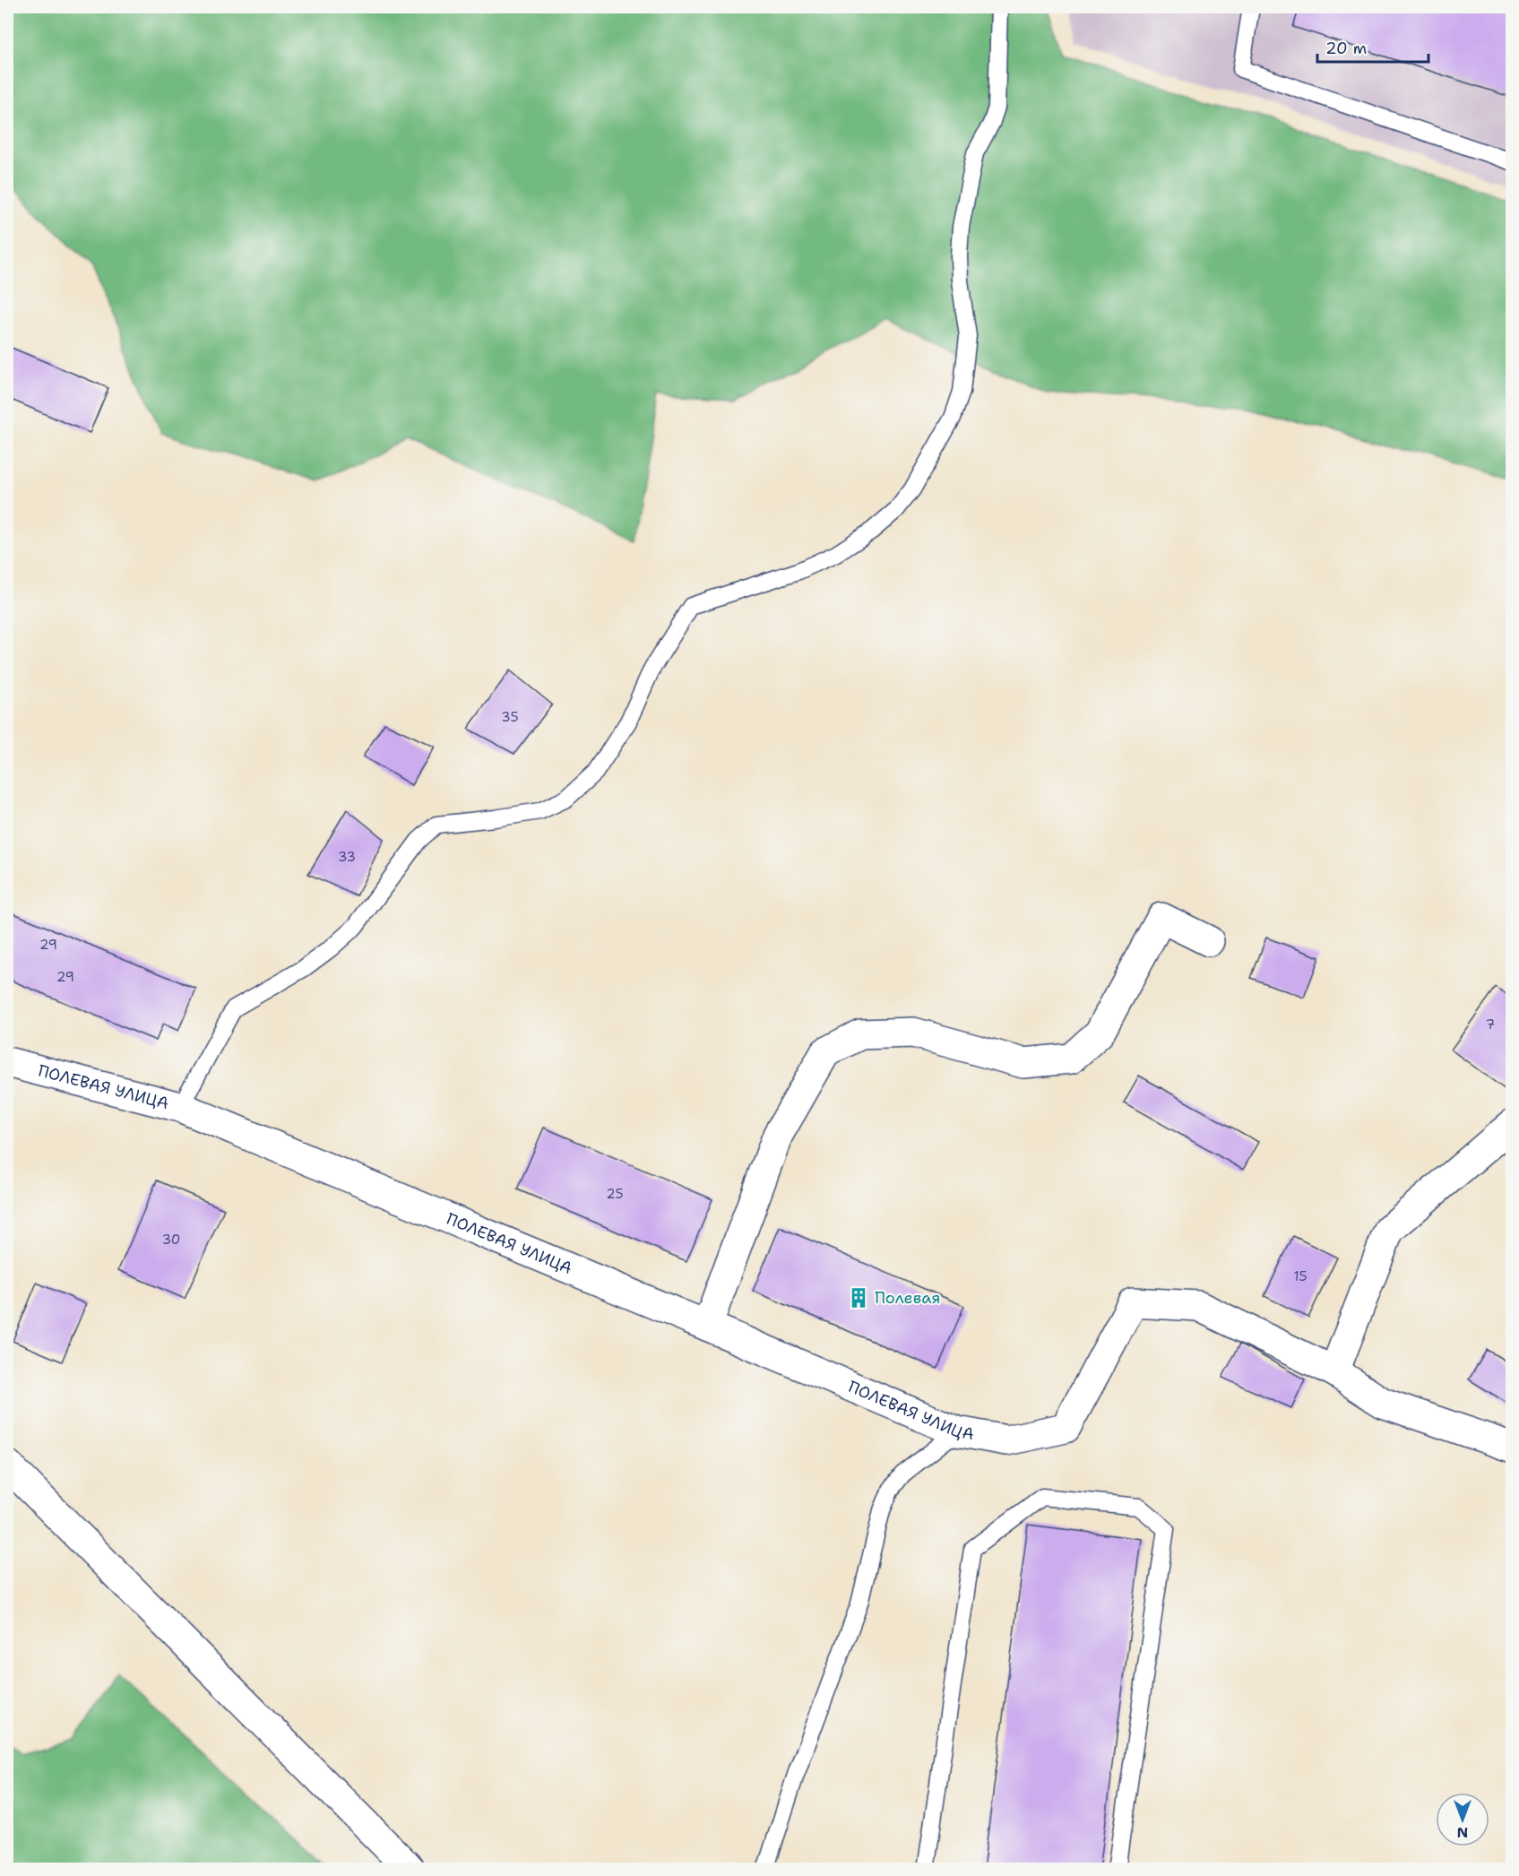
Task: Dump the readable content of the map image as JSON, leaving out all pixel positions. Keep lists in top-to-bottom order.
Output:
{
  "streets": {
    "street": ["ПОЛЕВАЯ УЛИЦА"]
  },
  "places": {
    "building": ["Полевая"]
  },
  "house_numbers": [
    "35",
    "33",
    "29",
    "29",
    "7",
    "25",
    "30",
    "15"
  ],
  "scale_bar": "20 m",
  "north": "bottom"
}
